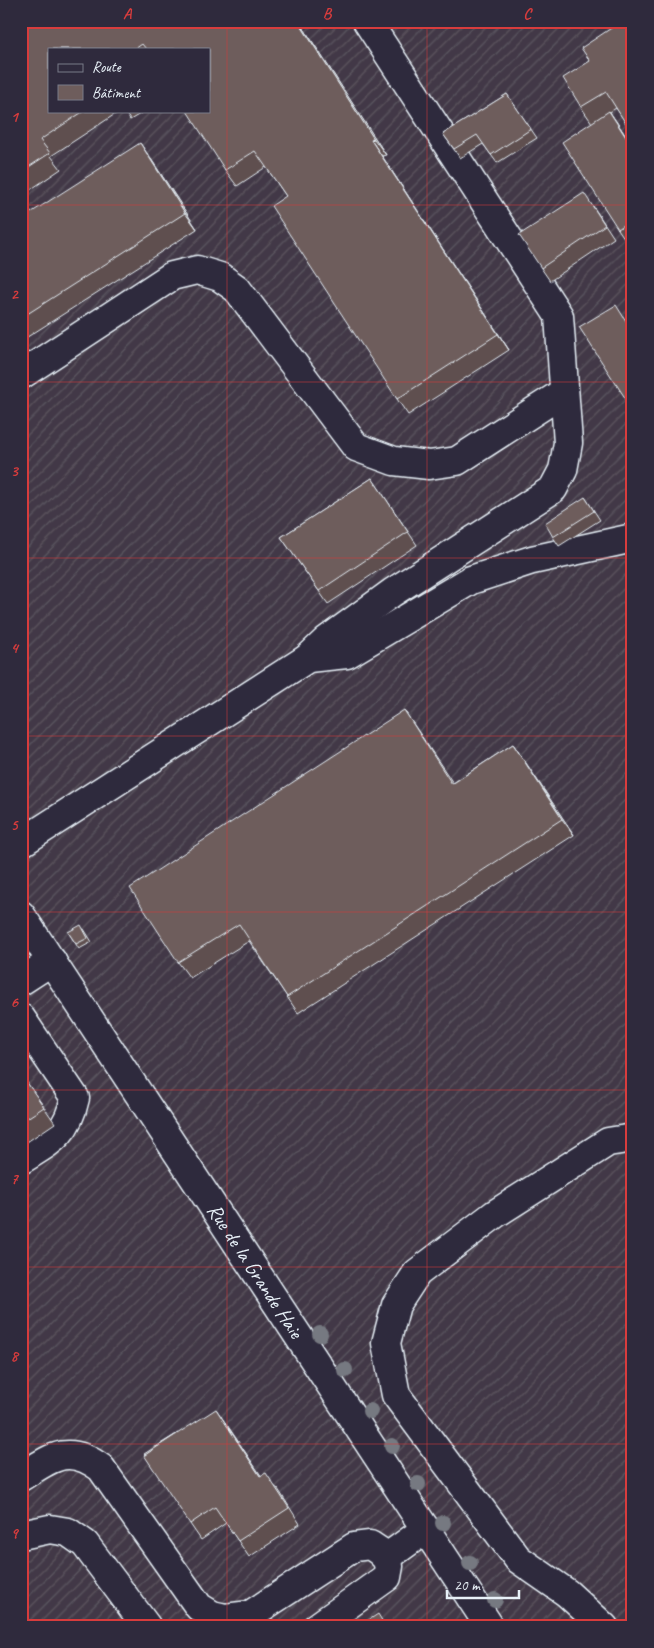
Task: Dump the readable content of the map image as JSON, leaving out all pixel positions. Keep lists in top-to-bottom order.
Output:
{
  "streets": {
    "street": ["Rue de la Grande Haie"]
  },
  "legend": ["Route", "Bâtiment"],
  "scale_bar": "20 m",
  "grid": {
    "columns": ["A", "B", "C"],
    "rows": [
      "1",
      "2",
      "3",
      "4",
      "5",
      "6",
      "7",
      "8",
      "9"
    ]
  }
}
